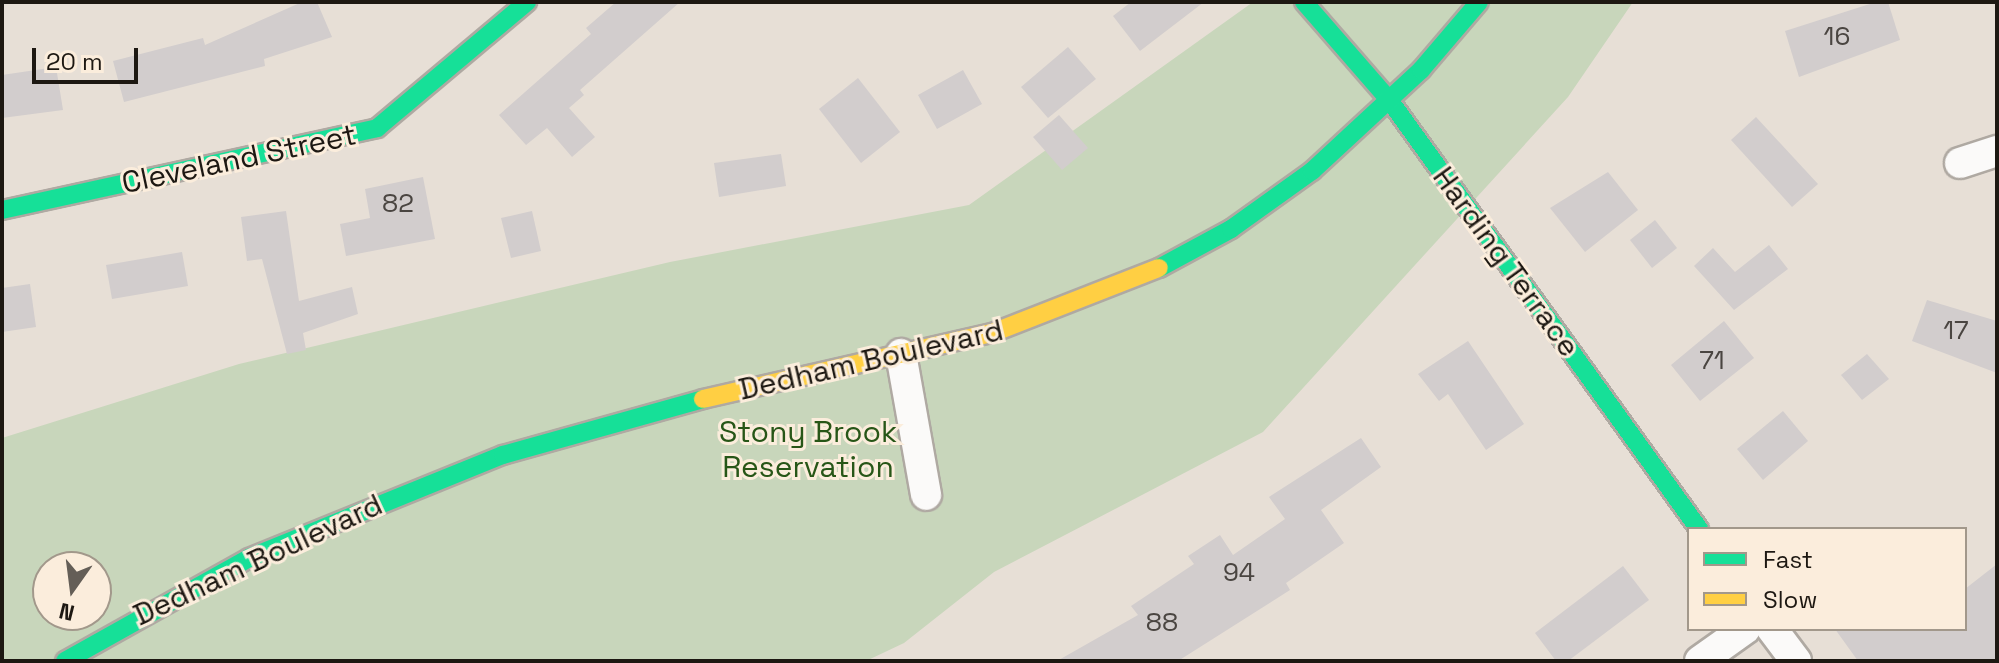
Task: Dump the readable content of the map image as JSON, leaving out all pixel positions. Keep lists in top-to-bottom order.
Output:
{
  "streets": {
    "main road": ["Cleveland Street", "Harding Terrace", "Dedham Boulevard"]
  },
  "crossings": [
    ["Harding Terrace", "Dedham Boulevard"]
  ],
  "parks": ["Stony Brook Reservation"],
  "house_numbers": [
    "16",
    "82",
    "17",
    "71",
    "94",
    "88"
  ],
  "legend": ["Fast", "Slow"],
  "scale_bar": "20 m",
  "north": "bottom"
}
